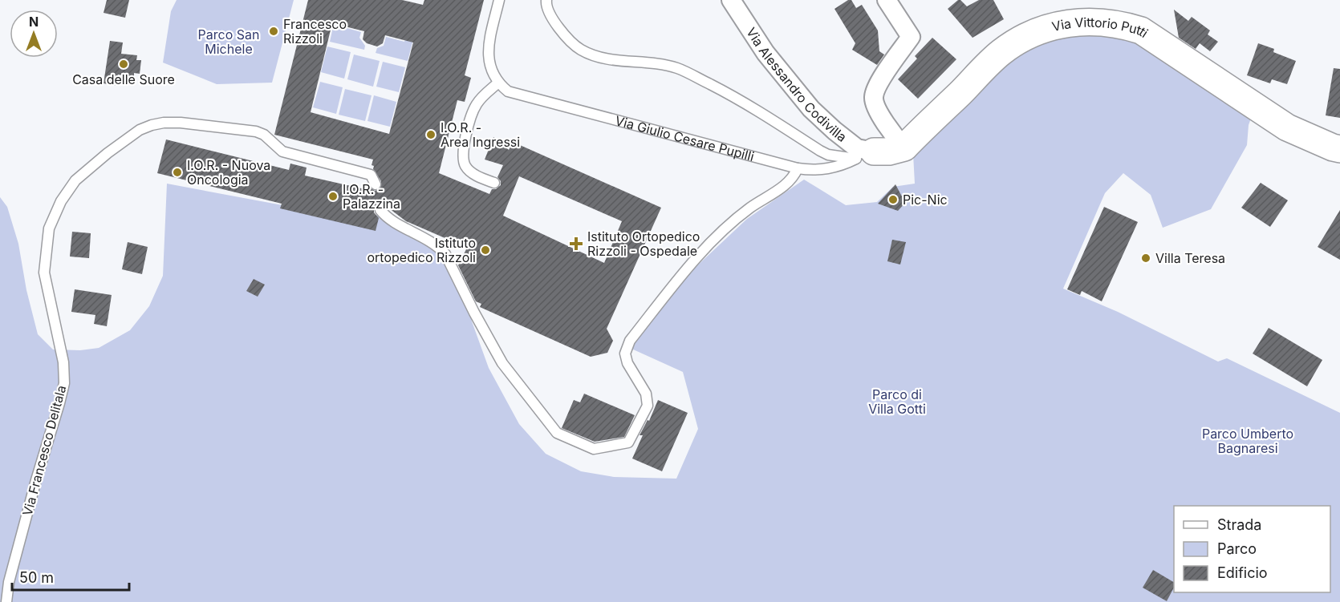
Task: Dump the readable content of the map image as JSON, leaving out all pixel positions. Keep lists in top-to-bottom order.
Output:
{
  "streets": {
    "street": ["Via Vittorio Putti", "Via Alessandro Codivilla"],
    "lane": ["Via Giulio Cesare Pupilli", "Via Francesco Delitala"]
  },
  "crossings": [
    ["Via Alessandro Codivilla", "Via Giulio Cesare Pupilli"]
  ],
  "parks": ["Parco San Michele", "Parco di Villa Gotti", "Parco Umberto Bagnaresi"],
  "places": {
    "other": [
      "Francesco Rizzoli",
      "Casa delle Suore",
      "I.O.R. - Area Ingressi",
      "I.O.R. - Nuova Oncologia",
      "I.O.R. - Palazzina",
      "Pic-Nic",
      "Istituto ortopedico Rizzoli",
      "Villa Teresa"
    ],
    "health": ["Istituto Ortopedico Rizzoli - Ospedale"]
  },
  "legend": ["Strada", "Parco", "Edificio"],
  "scale_bar": "50 m",
  "north": "top"
}
